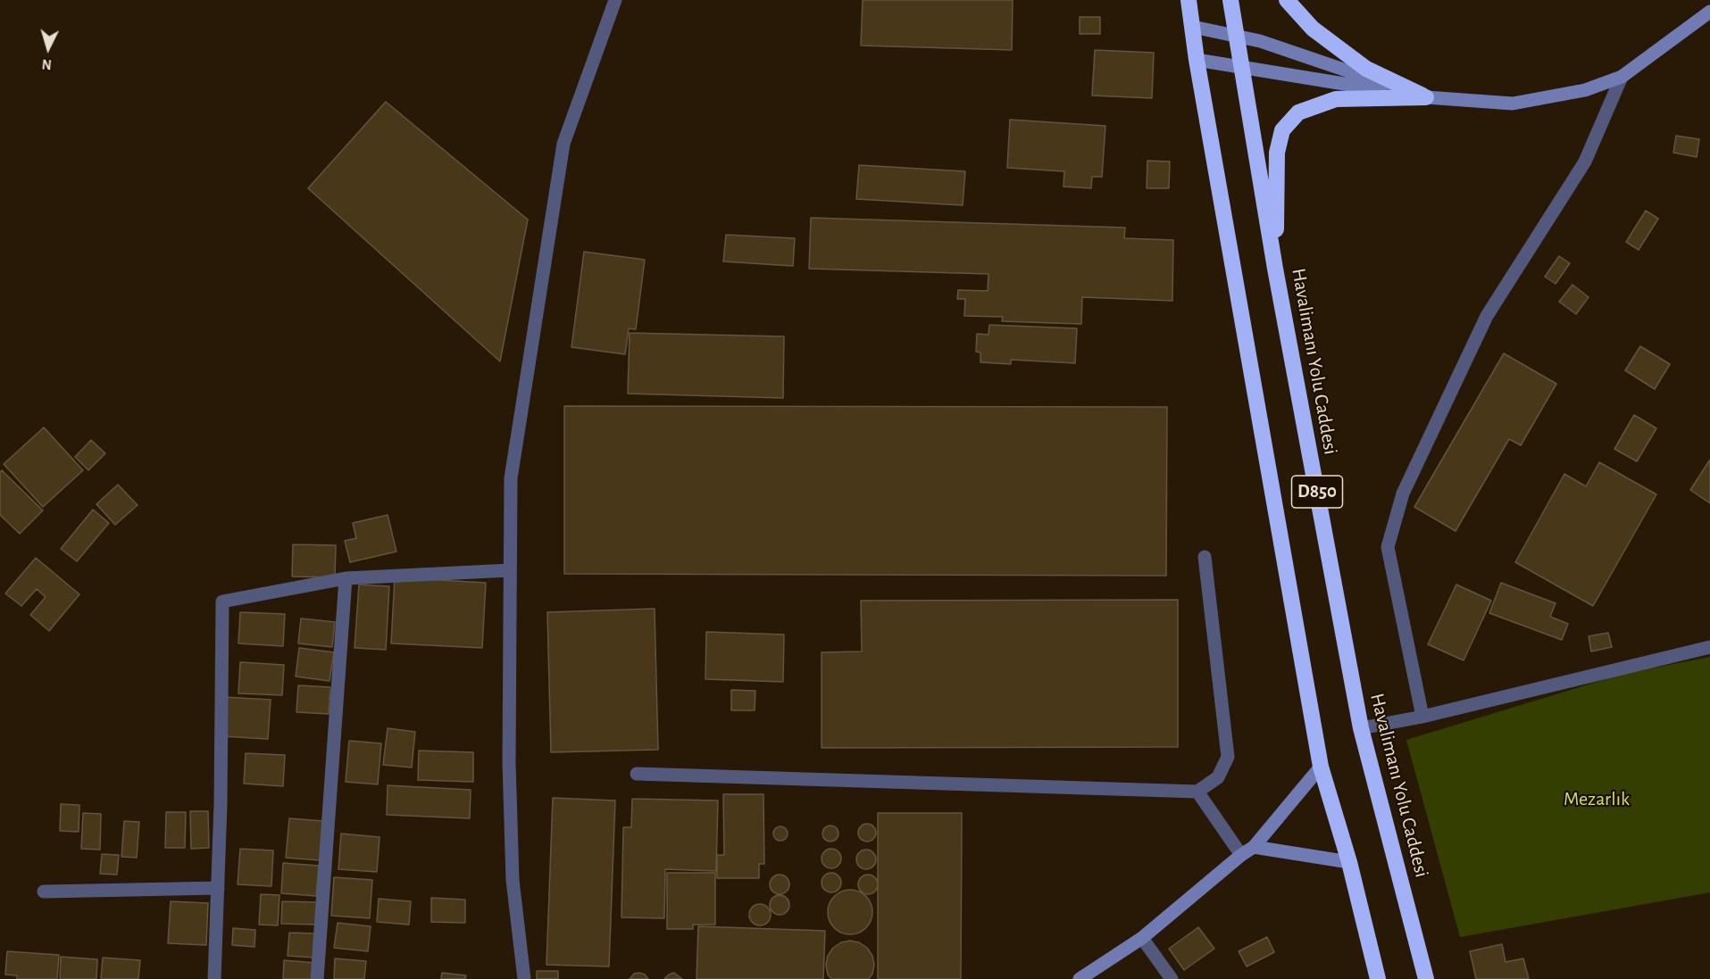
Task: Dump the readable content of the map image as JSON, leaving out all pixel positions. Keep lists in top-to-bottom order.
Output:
{
  "streets": {
    "highway": ["Havalimanı Yolu Caddesi", "D850"]
  },
  "parks": ["Mezarlık"],
  "north": "bottom"
}
